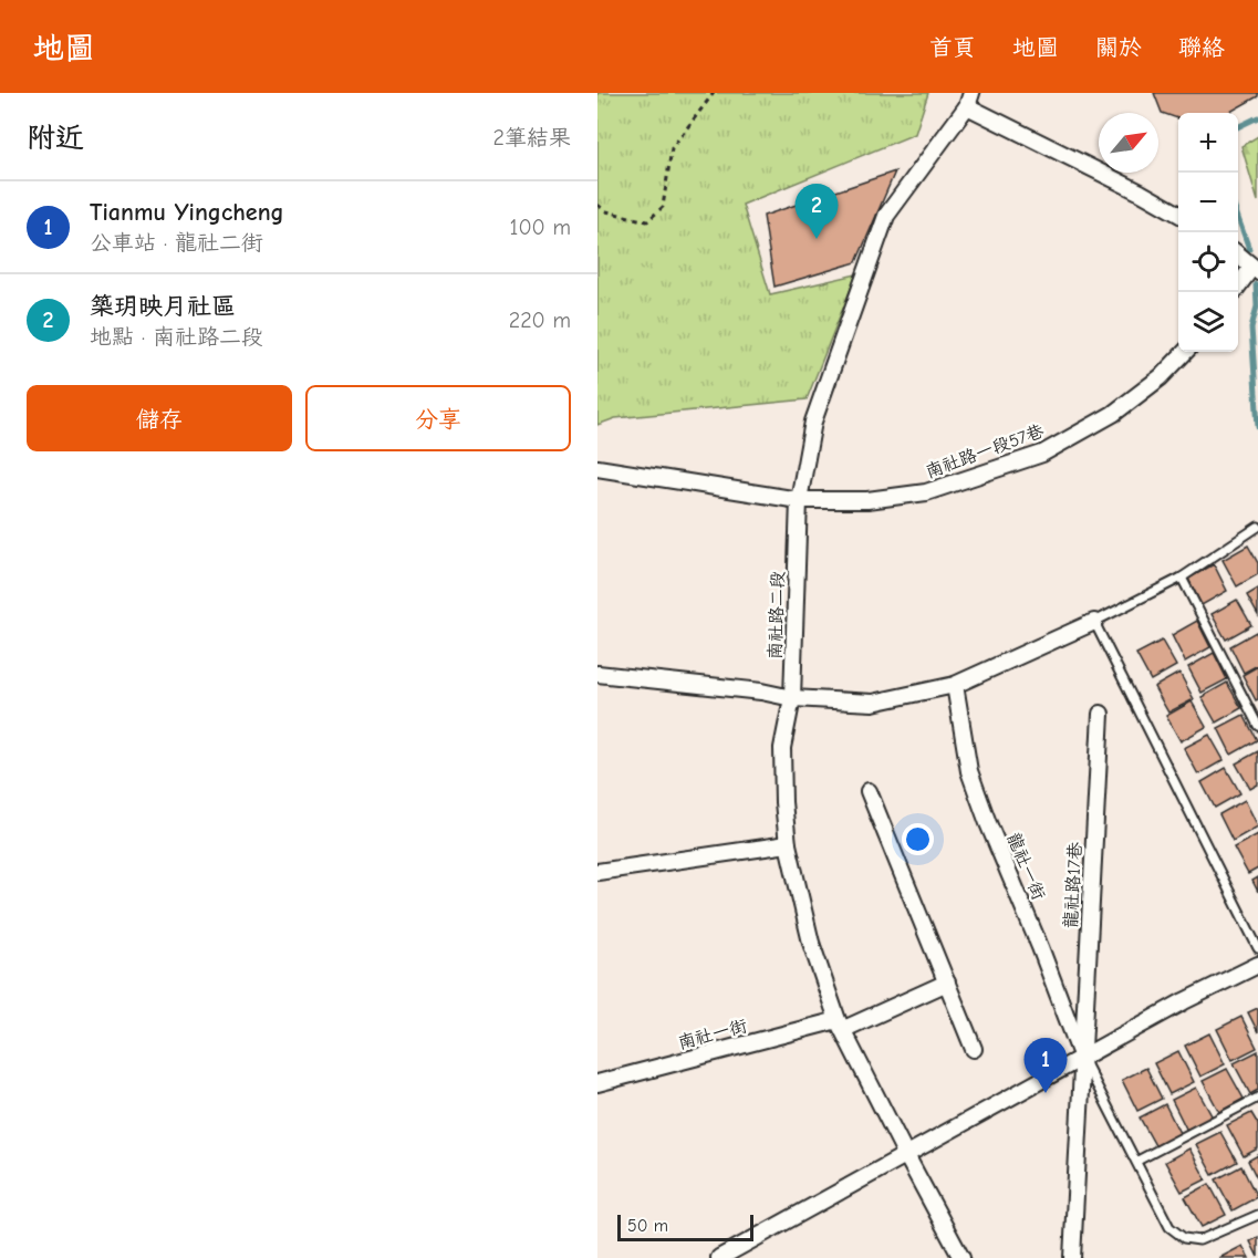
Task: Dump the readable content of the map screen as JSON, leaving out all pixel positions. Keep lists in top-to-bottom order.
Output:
{
  "streets": {
    "street": [
      "南社路一段57巷",
      "南社路二段",
      "龍社一街",
      "龍社路17巷",
      "南社一街"
    ]
  },
  "crossings": [
    ["南社路一段57巷", "南社路二段"],
    ["南社路二段", "南社一街"],
    ["龍社一街", "龍社路17巷"]
  ],
  "scale_bar": "50 m",
  "north": "top right",
  "page": {
    "header": "地圖",
    "nav": [
      "首頁",
      "地圖",
      "關於",
      "聯絡"
    ],
    "heading": ["附近", "2筆結果"],
    "map_buttons": ["+", "−"],
    "list": [
      {
        "mark": "1",
        "name": "Tianmu Yingcheng",
        "note": "公車站 · 龍社二街",
        "value": "100 m"
      },
      {
        "mark": "2",
        "name": "築玥映月社區",
        "note": "地點 · 南社路二段",
        "value": "220 m"
      }
    ],
    "pins": ["2", "1"],
    "buttons": ["儲存", "分享"],
    "scale": "50 m"
  }
}
